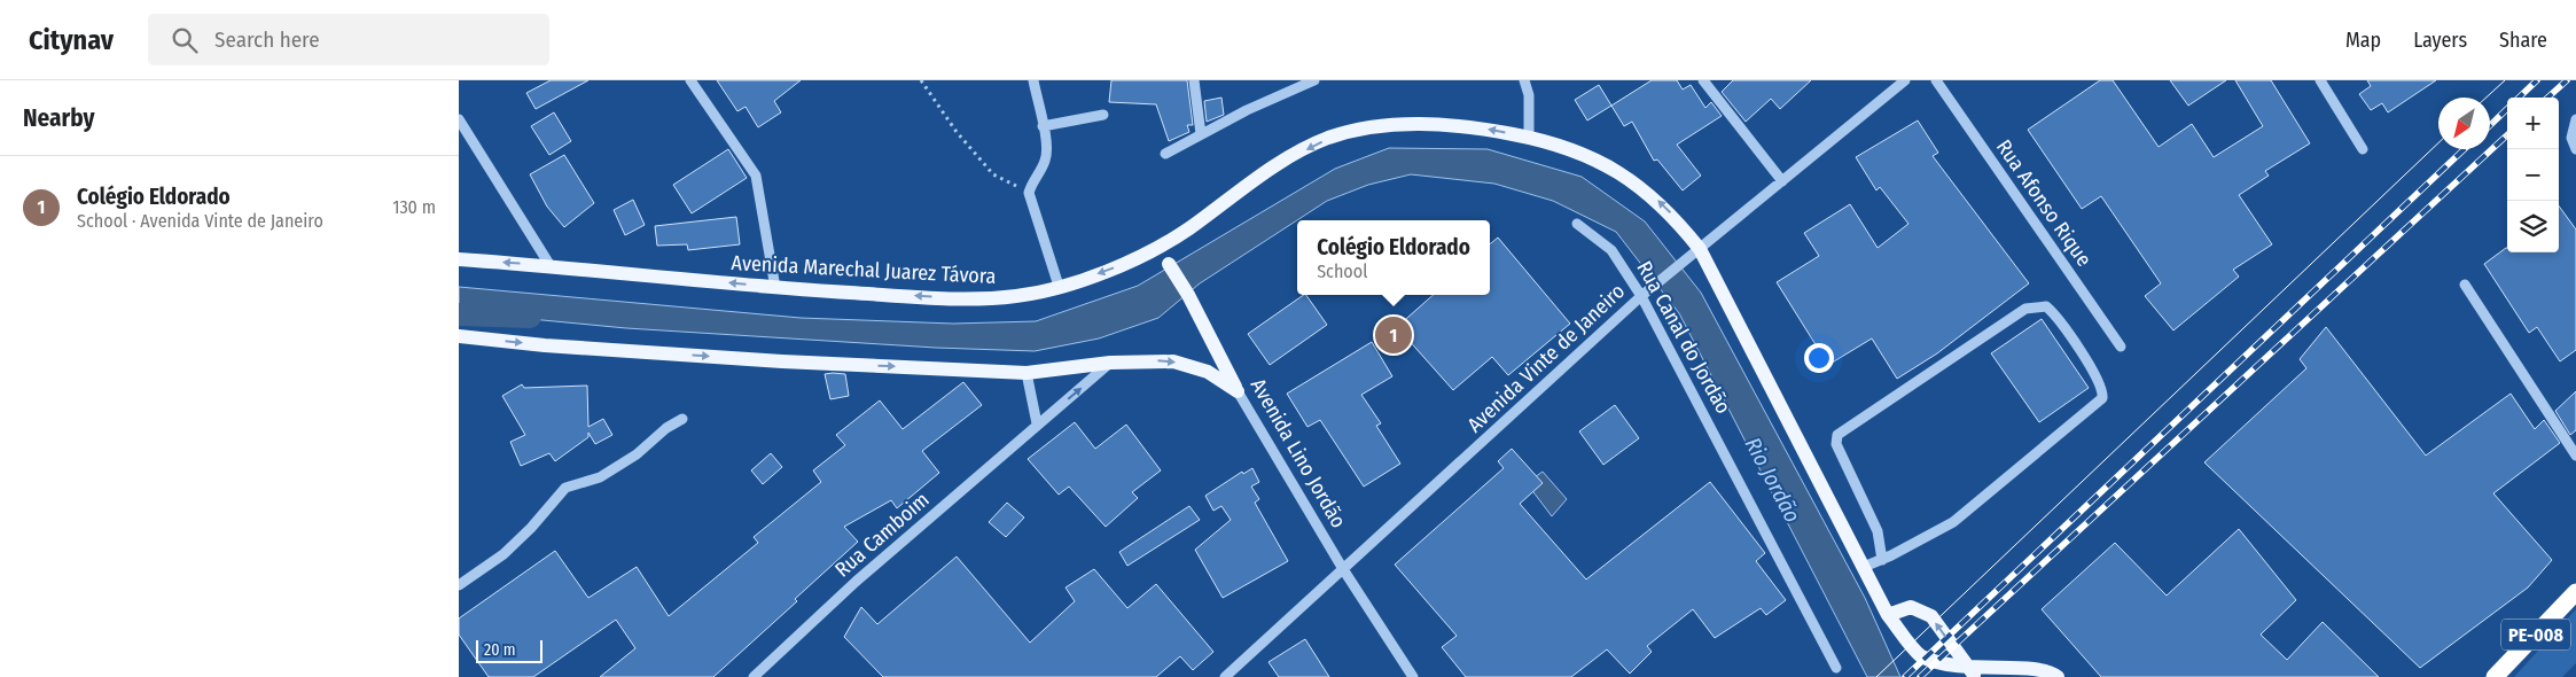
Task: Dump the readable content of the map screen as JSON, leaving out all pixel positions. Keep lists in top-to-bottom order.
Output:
{
  "streets": {
    "highway": ["PE-008"],
    "main road": ["Avenida Marechal Juarez Távora", "Avenida Lino Jordão"],
    "street": [
      "Rua Afonso Rique",
      "Rua Canal do Jordão",
      "Avenida Vinte de Janeiro",
      "Rua Camboim"
    ]
  },
  "crossings": [
    ["Avenida Marechal Juarez Távora", "Avenida Vinte de Janeiro"],
    ["Avenida Marechal Juarez Távora", "Avenida Lino Jordão"],
    ["Rua Canal do Jordão", "Avenida Vinte de Janeiro"],
    ["Avenida Vinte de Janeiro", "Avenida Lino Jordão"]
  ],
  "water": ["Rio Jordão"],
  "scale_bar": "20 m",
  "north": "bottom left",
  "page": {
    "header": "Citynav",
    "search": "Search here",
    "nav": ["Map", "Layers", "Share"],
    "heading": "Nearby",
    "map_buttons": ["+", "−"],
    "list": [
      {
        "mark": "1",
        "name": "Colégio Eldorado",
        "note": "School · Avenida Vinte de Janeiro",
        "value": "130 m"
      }
    ],
    "popup": ["Colégio Eldorado", "School"],
    "pins": "1",
    "scale": "20 m"
  }
}
